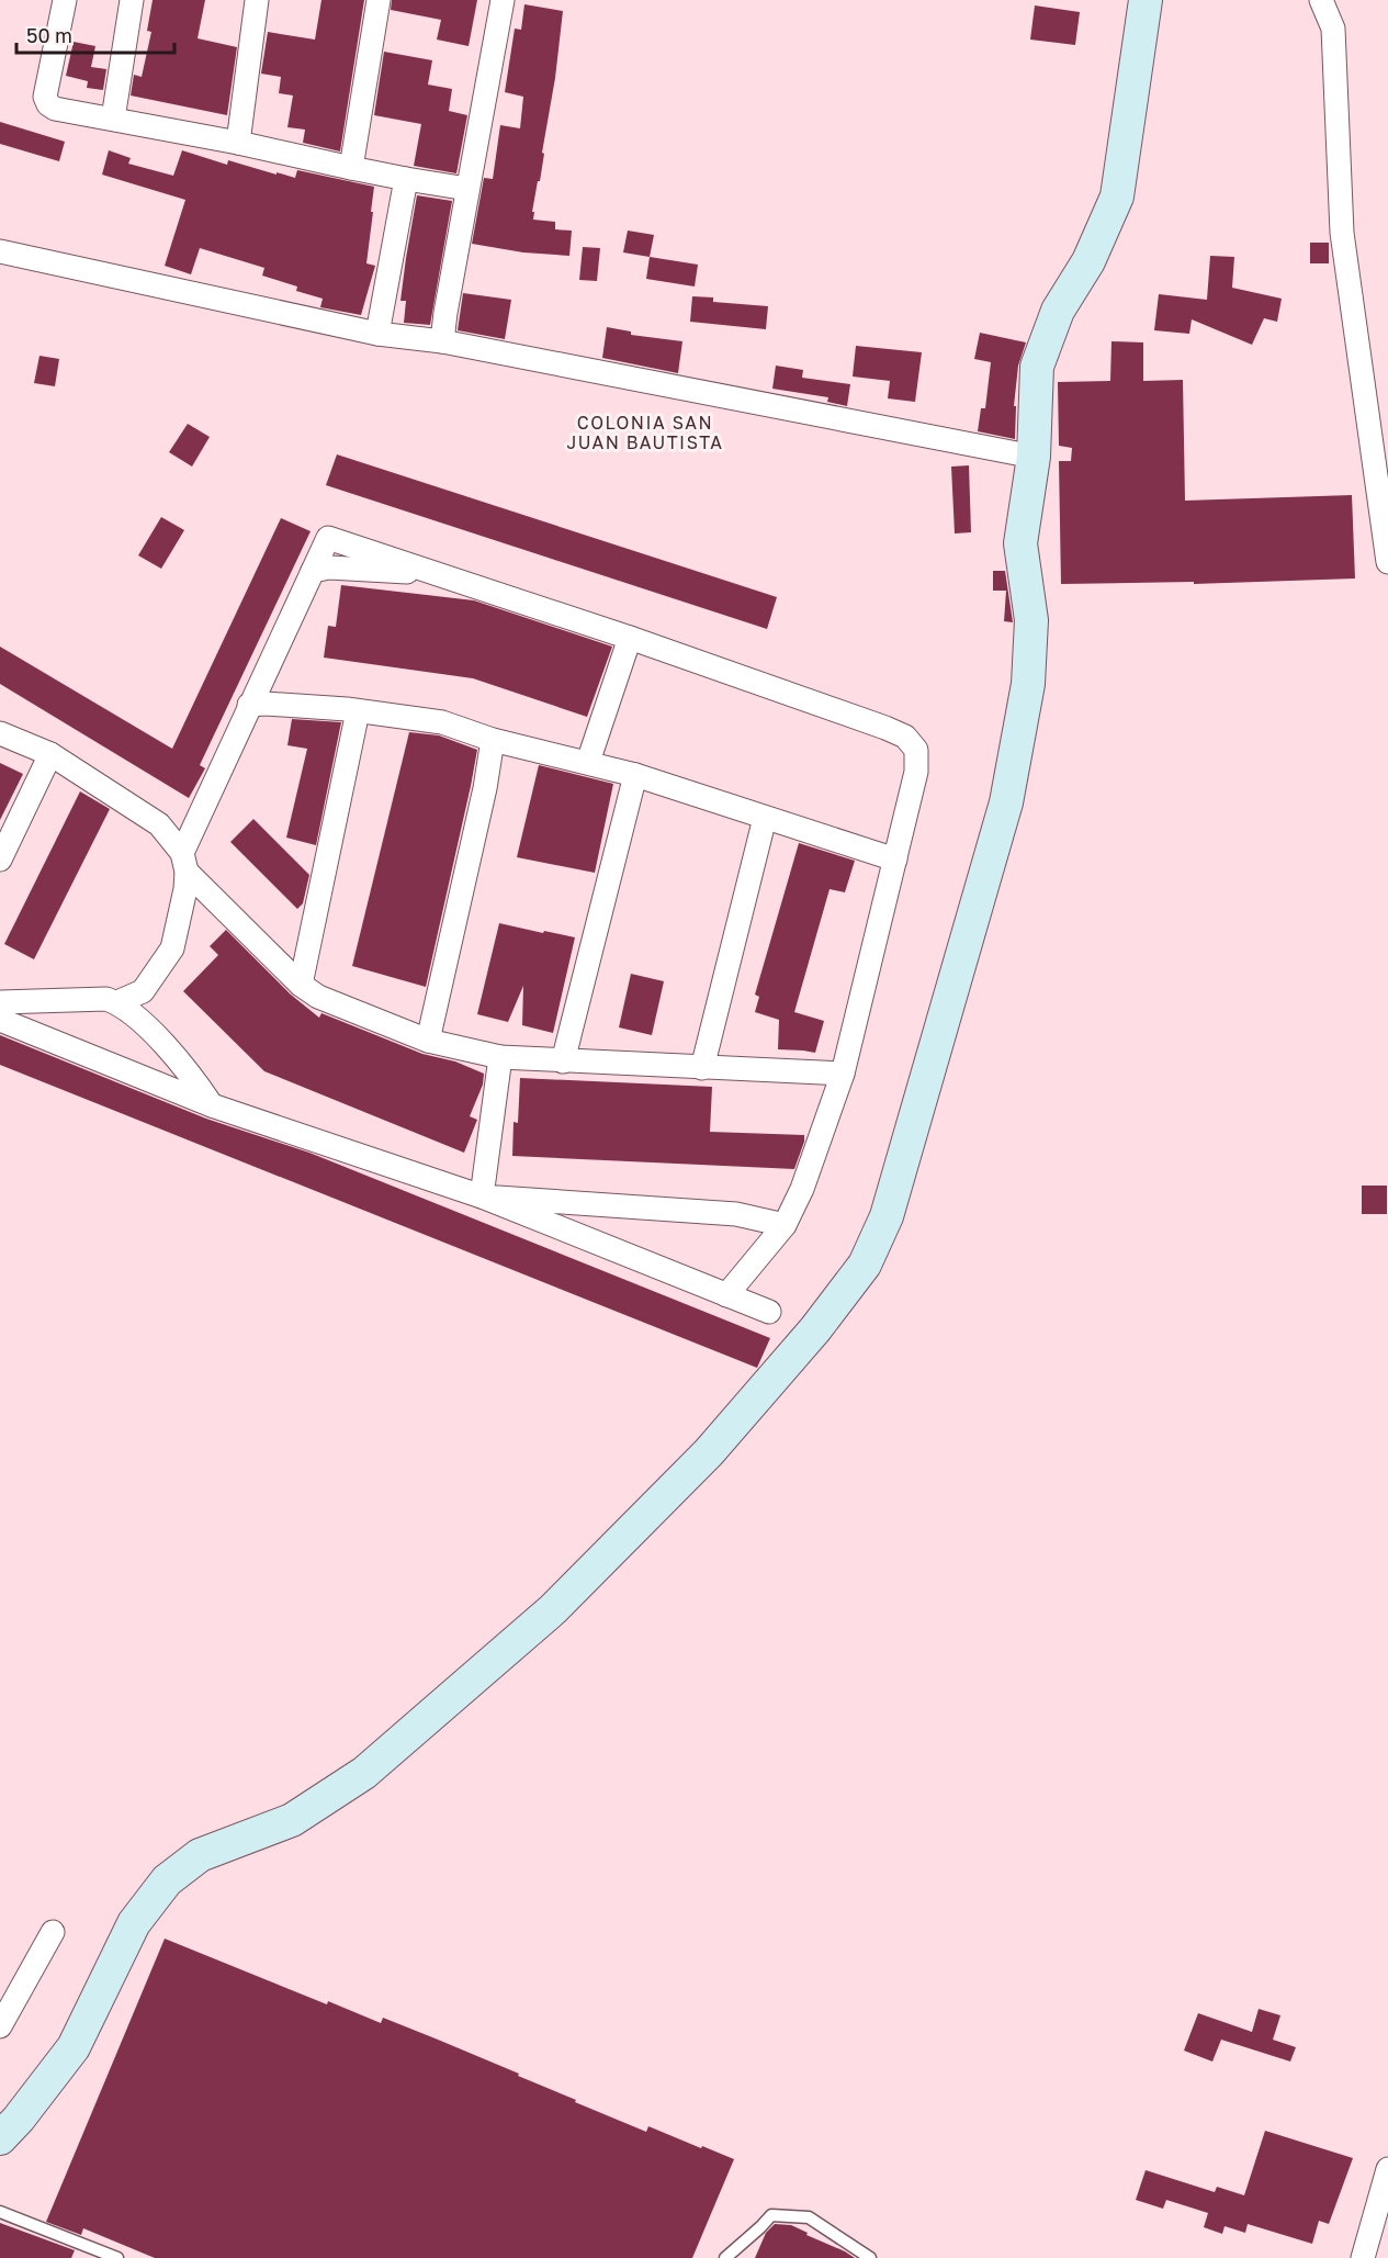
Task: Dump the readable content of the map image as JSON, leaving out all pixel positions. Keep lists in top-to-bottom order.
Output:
{
  "districts": ["COLONIA SAN JUAN BAUTISTA"],
  "scale_bar": "50 m"
}
